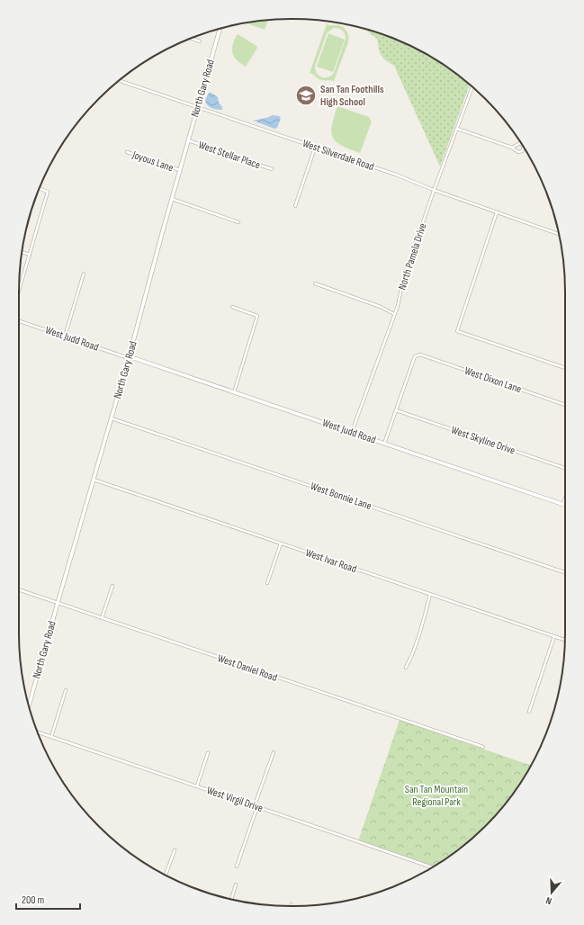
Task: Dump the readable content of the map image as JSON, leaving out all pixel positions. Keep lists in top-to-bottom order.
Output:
{
  "streets": {
    "street": [
      "North Gary Road",
      "West Stellar Place",
      "West Silverdale Road",
      "Joyous Lane",
      "North Pamela Drive",
      "West Judd Road",
      "West Dixon Lane",
      "West Skyline Drive",
      "West Bonnie Lane",
      "West Ivar Road",
      "West Daniel Road",
      "West Virgil Drive"
    ]
  },
  "crossings": [
    ["North Gary Road", "West Stellar Place"],
    ["North Gary Road", "West Silverdale Road"],
    ["North Gary Road", "Joyous Lane"],
    ["North Gary Road", "West Judd Road"],
    ["North Gary Road", "West Bonnie Lane"],
    ["North Gary Road", "West Ivar Road"],
    ["North Gary Road", "West Daniel Road"],
    ["West Silverdale Road", "North Pamela Drive"],
    ["North Pamela Drive", "West Judd Road"],
    ["West Dixon Lane", "West Skyline Drive"]
  ],
  "parks": ["San Tan Mountain Regional Park"],
  "places": {
    "school or university": ["San Tan Foothills High School"]
  },
  "scale_bar": "200 m",
  "north": "bottom"
}
